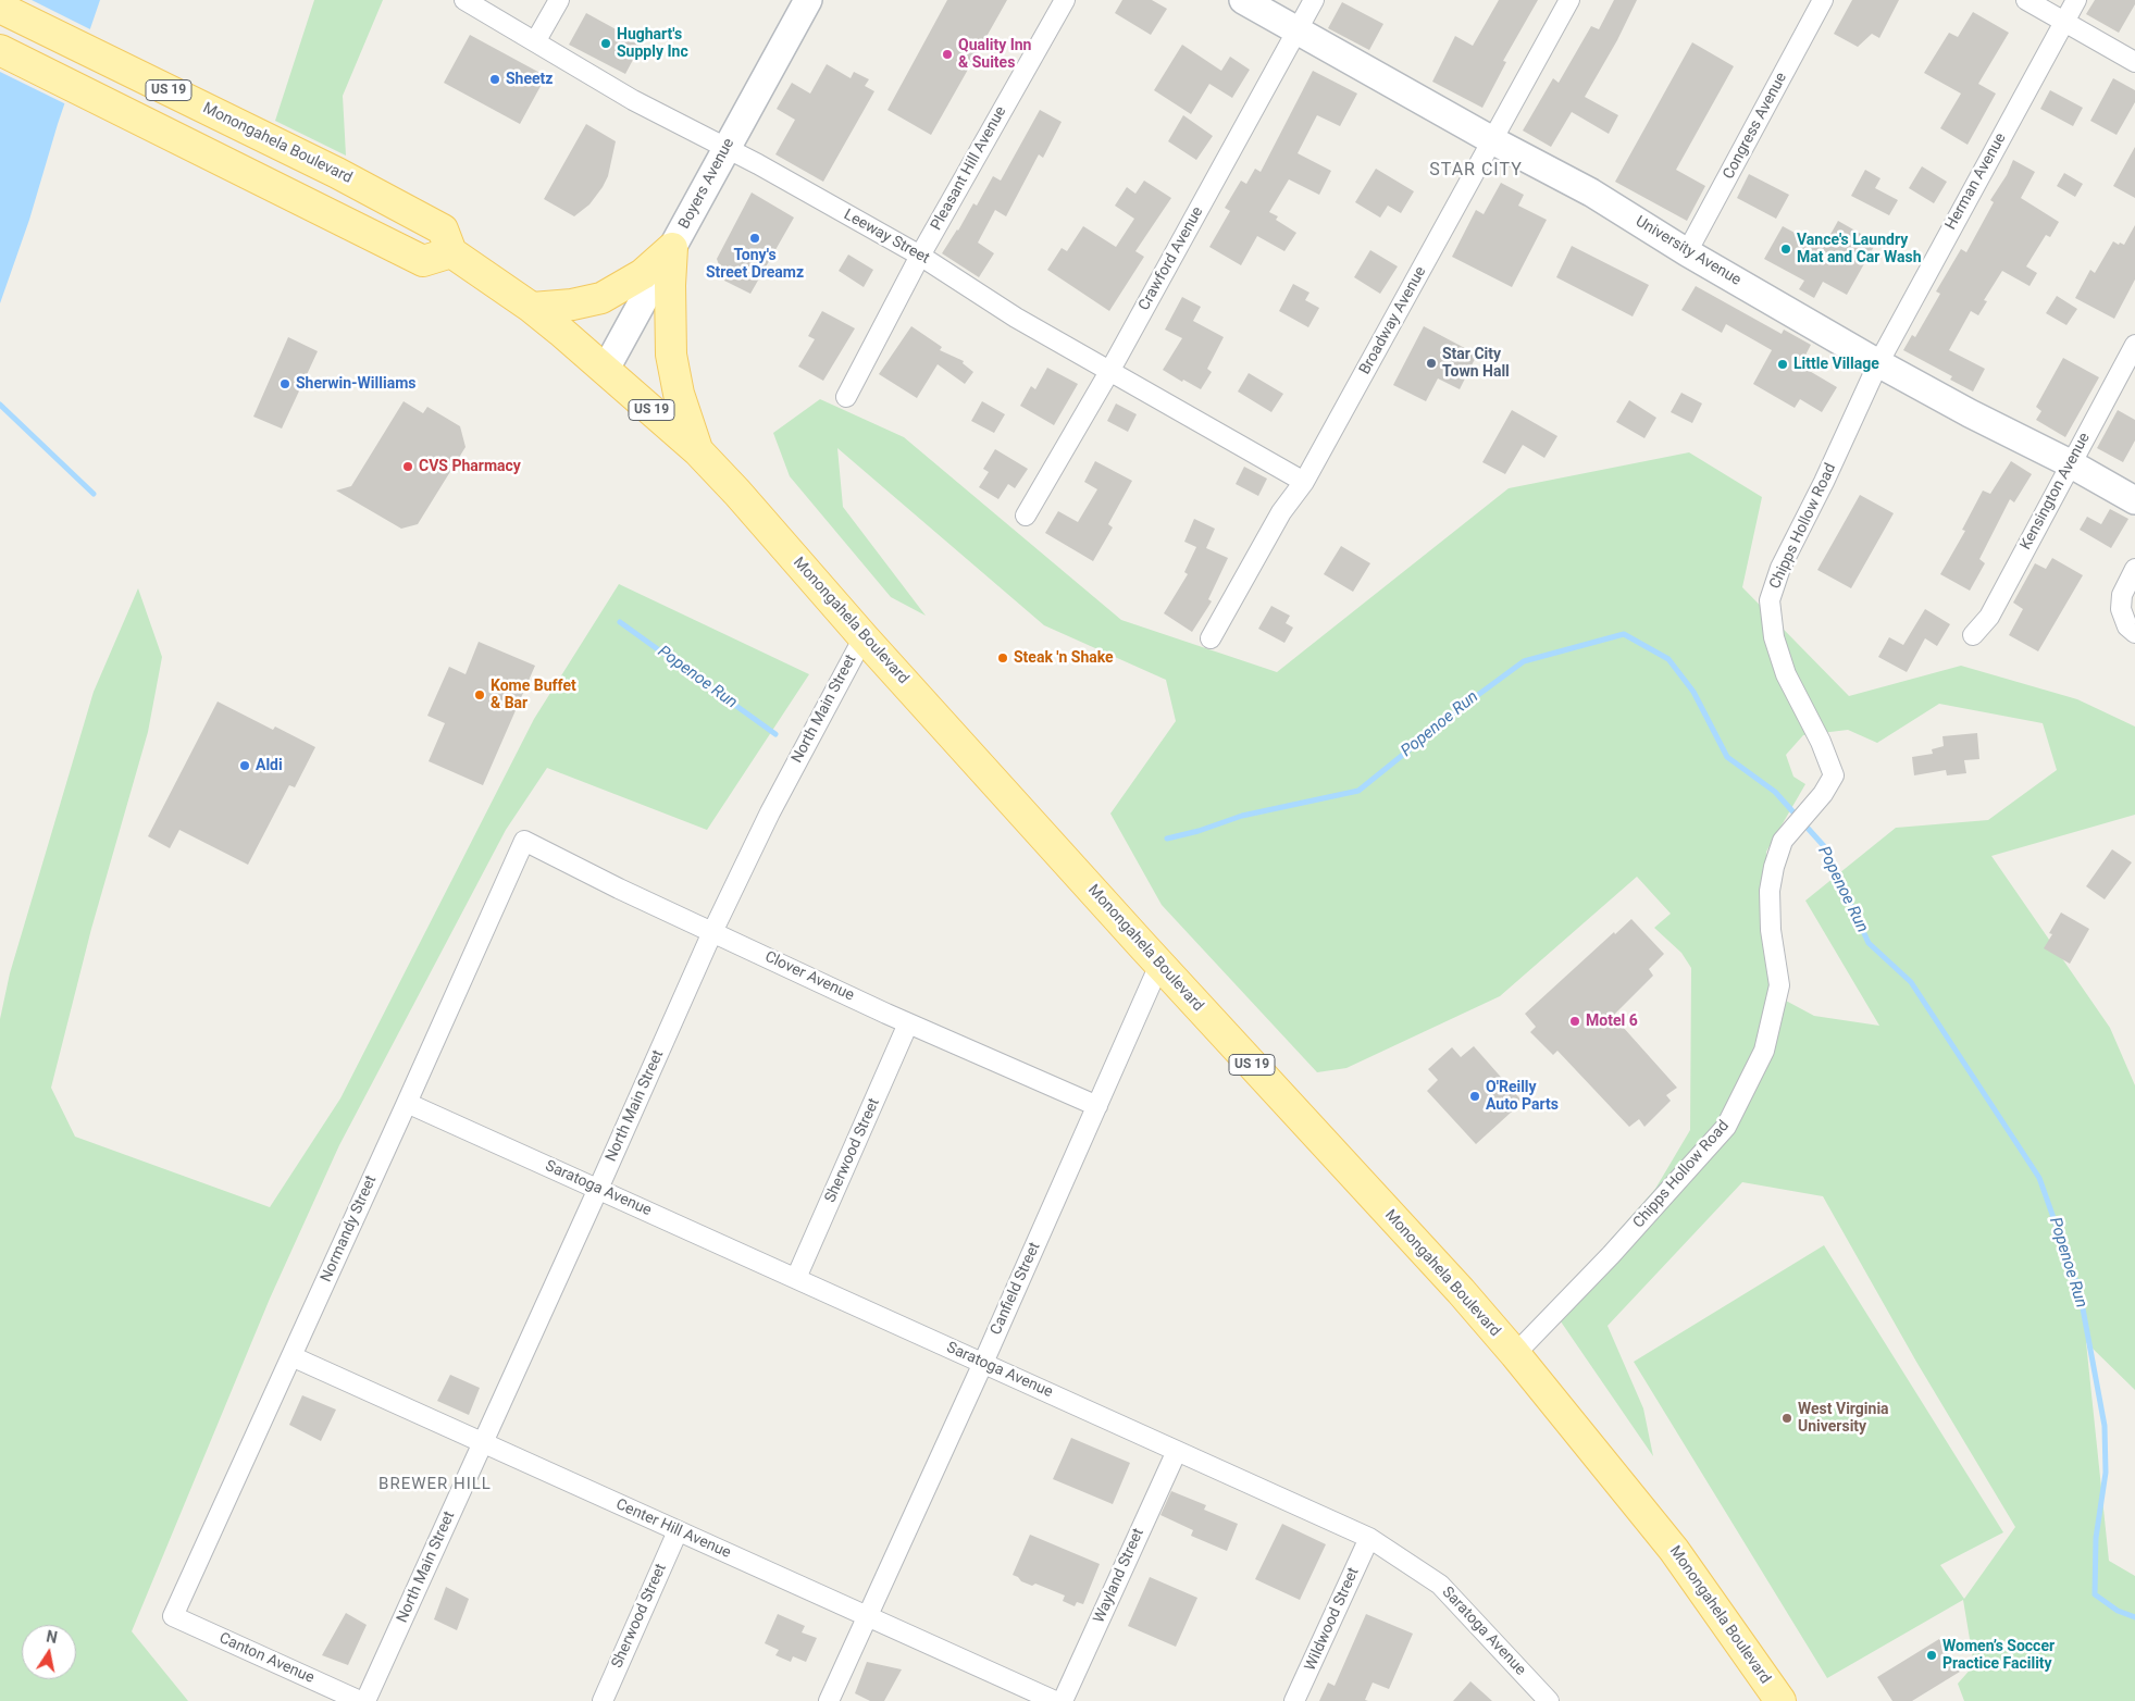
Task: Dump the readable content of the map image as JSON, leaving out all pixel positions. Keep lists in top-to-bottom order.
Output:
{
  "streets": {
    "main road": ["US 19", "Monongahela Boulevard"],
    "street": [
      "Congress Avenue",
      "Pleasant Hill Avenue",
      "Herman Avenue",
      "Boyers Avenue",
      "Leeway Street",
      "University Avenue",
      "Crawford Avenue",
      "Broadway Avenue",
      "Kensington Avenue",
      "Chipps Hollow Road",
      "North Main Street",
      "Clover Avenue",
      "Sherwood Street",
      "Saratoga Avenue",
      "Normandy Street",
      "Canfield Street",
      "Center Hill Avenue",
      "Wayland Street",
      "Wildwood Street",
      "Canton Avenue"
    ]
  },
  "crossings": [
    ["US 19", "Monongahela Boulevard"],
    ["Congress Avenue", "University Avenue"],
    ["Monongahela Boulevard", "Boyers Avenue"],
    ["Monongahela Boulevard", "Chipps Hollow Road"],
    ["Monongahela Boulevard", "North Main Street"],
    ["Monongahela Boulevard", "Canfield Street"],
    ["Pleasant Hill Avenue", "Leeway Street"],
    ["Herman Avenue", "University Avenue"],
    ["Herman Avenue", "Chipps Hollow Road"],
    ["Boyers Avenue", "Leeway Street"],
    ["Leeway Street", "Crawford Avenue"],
    ["Leeway Street", "Broadway Avenue"],
    ["University Avenue", "Crawford Avenue"],
    ["University Avenue", "Broadway Avenue"],
    ["University Avenue", "Kensington Avenue"],
    ["University Avenue", "Chipps Hollow Road"],
    ["North Main Street", "Clover Avenue"],
    ["North Main Street", "Saratoga Avenue"],
    ["North Main Street", "Center Hill Avenue"],
    ["Clover Avenue", "Sherwood Street"],
    ["Clover Avenue", "Normandy Street"],
    ["Clover Avenue", "Canfield Street"],
    ["Sherwood Street", "Saratoga Avenue"],
    ["Sherwood Street", "Center Hill Avenue"],
    ["Saratoga Avenue", "Normandy Street"],
    ["Saratoga Avenue", "Canfield Street"],
    ["Saratoga Avenue", "Wayland Street"],
    ["Saratoga Avenue", "Wildwood Street"],
    ["Normandy Street", "Center Hill Avenue"],
    ["Normandy Street", "Canton Avenue"],
    ["Canfield Street", "Center Hill Avenue"]
  ],
  "districts": ["STAR CITY", "BREWER HILL"],
  "water": ["Popenoe Run"],
  "places": [
    "Hughart's Supply Inc",
    "Quality Inn & Suites",
    "Sheetz",
    "Tony's Street Dreamz",
    "Vance's Laundry Mat and Car Wash",
    "Star City Town Hall",
    "Little Village",
    "Sherwin-Williams",
    "CVS Pharmacy",
    "Steak 'n Shake",
    "Kome Buffet & Bar",
    "Aldi",
    "Motel 6",
    "O'Reilly Auto Parts",
    "West Virginia University",
    "Women’s Soccer Practice Facility"
  ],
  "north": "top"
}
